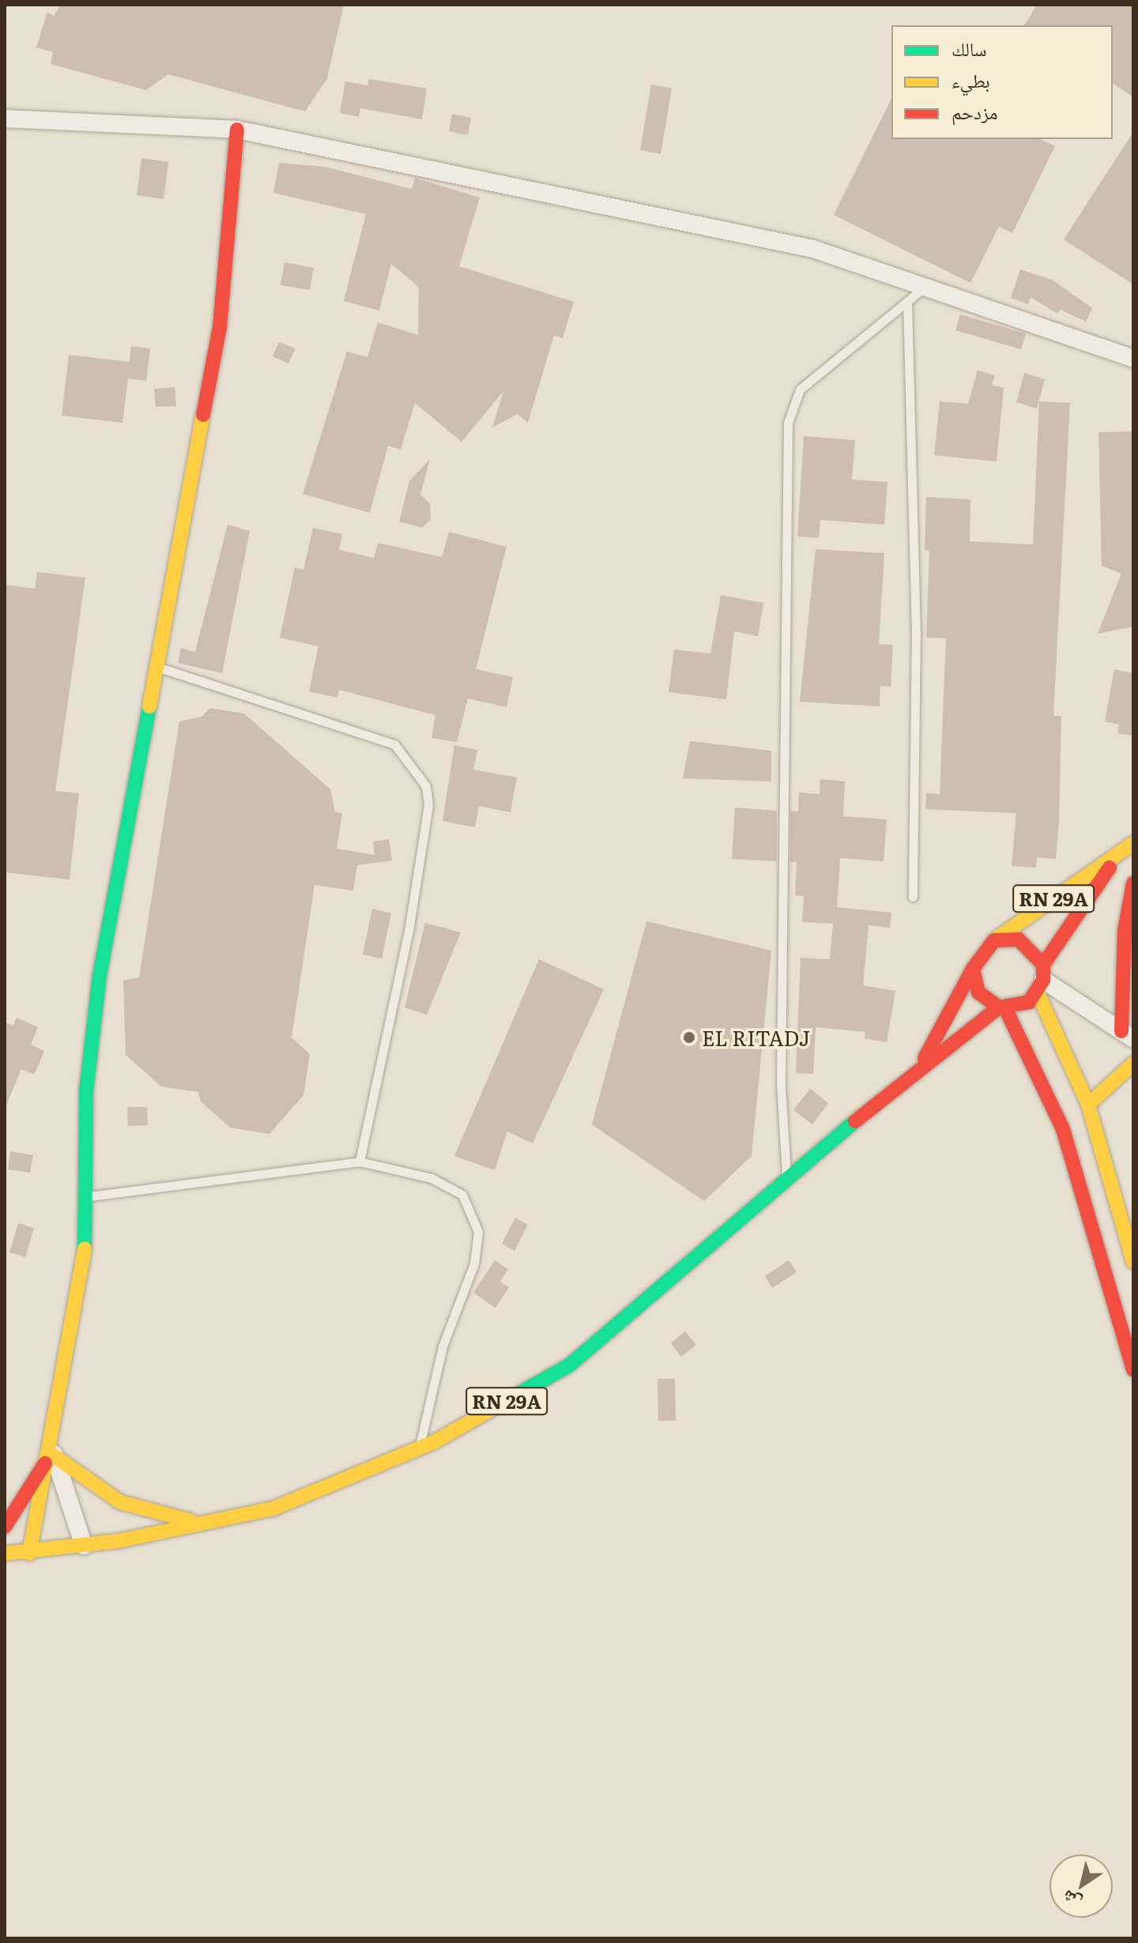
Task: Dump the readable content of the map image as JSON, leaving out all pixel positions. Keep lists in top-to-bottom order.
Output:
{
  "streets": {
    "main road": ["RN 29A"]
  },
  "places": ["EL RITADJ"],
  "legend": ["سالك", "بطيء", "مزدحم"],
  "north": "bottom left"
}
